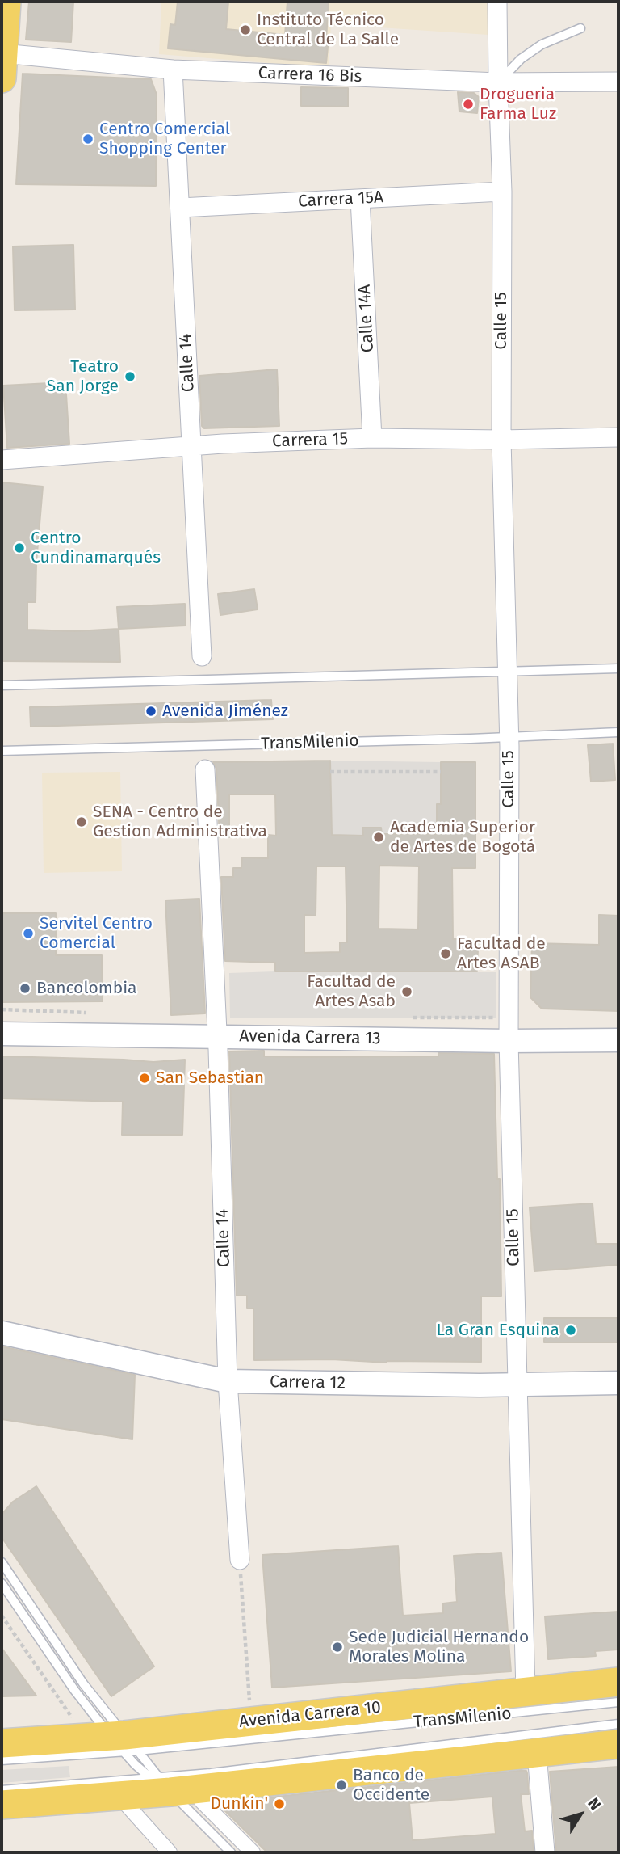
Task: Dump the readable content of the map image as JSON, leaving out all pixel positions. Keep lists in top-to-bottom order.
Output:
{
  "streets": {
    "main road": ["Avenida Carrera 10"],
    "street": [
      "Carrera 16 Bis",
      "Carrera 15A",
      "Calle 14A",
      "Calle 15",
      "Calle 14",
      "Carrera 15",
      "Avenida Carrera 13",
      "Carrera 12"
    ],
    "lane": ["TransMilenio"]
  },
  "crossings": [
    ["Carrera 16 Bis", "Calle 15"],
    ["Carrera 16 Bis", "Calle 14"],
    ["Carrera 15A", "Calle 14A"],
    ["Carrera 15A", "Calle 15"],
    ["Carrera 15A", "Calle 14"],
    ["Calle 14A", "Carrera 15"],
    ["Calle 15", "Carrera 15"],
    ["Calle 15", "TransMilenio"],
    ["Calle 15", "Avenida Carrera 13"],
    ["Calle 15", "Carrera 12"],
    ["Calle 15", "Avenida Carrera 10"],
    ["Calle 14", "Carrera 15"],
    ["Calle 14", "Avenida Carrera 13"],
    ["Calle 14", "Carrera 12"],
    ["TransMilenio", "Avenida Carrera 10"]
  ],
  "places": [
    "Instituto Técnico Central de La Salle",
    "Drogueria Farma Luz",
    "Centro Comercial Shopping Center",
    "Teatro San Jorge",
    "Centro Cundinamarqués",
    "Avenida Jiménez",
    "SENA - Centro de Gestion Administrativa",
    "Academia Superior de Artes de Bogotá",
    "Servitel Centro Comercial",
    "Facultad de Artes ASAB",
    "Bancolombia",
    "Facultad de Artes Asab",
    "San Sebastian",
    "La Gran Esquina",
    "Sede Judicial Hernando Morales Molina",
    "Banco de Occidente",
    "Dunkin'"
  ],
  "north": "top right"
}
